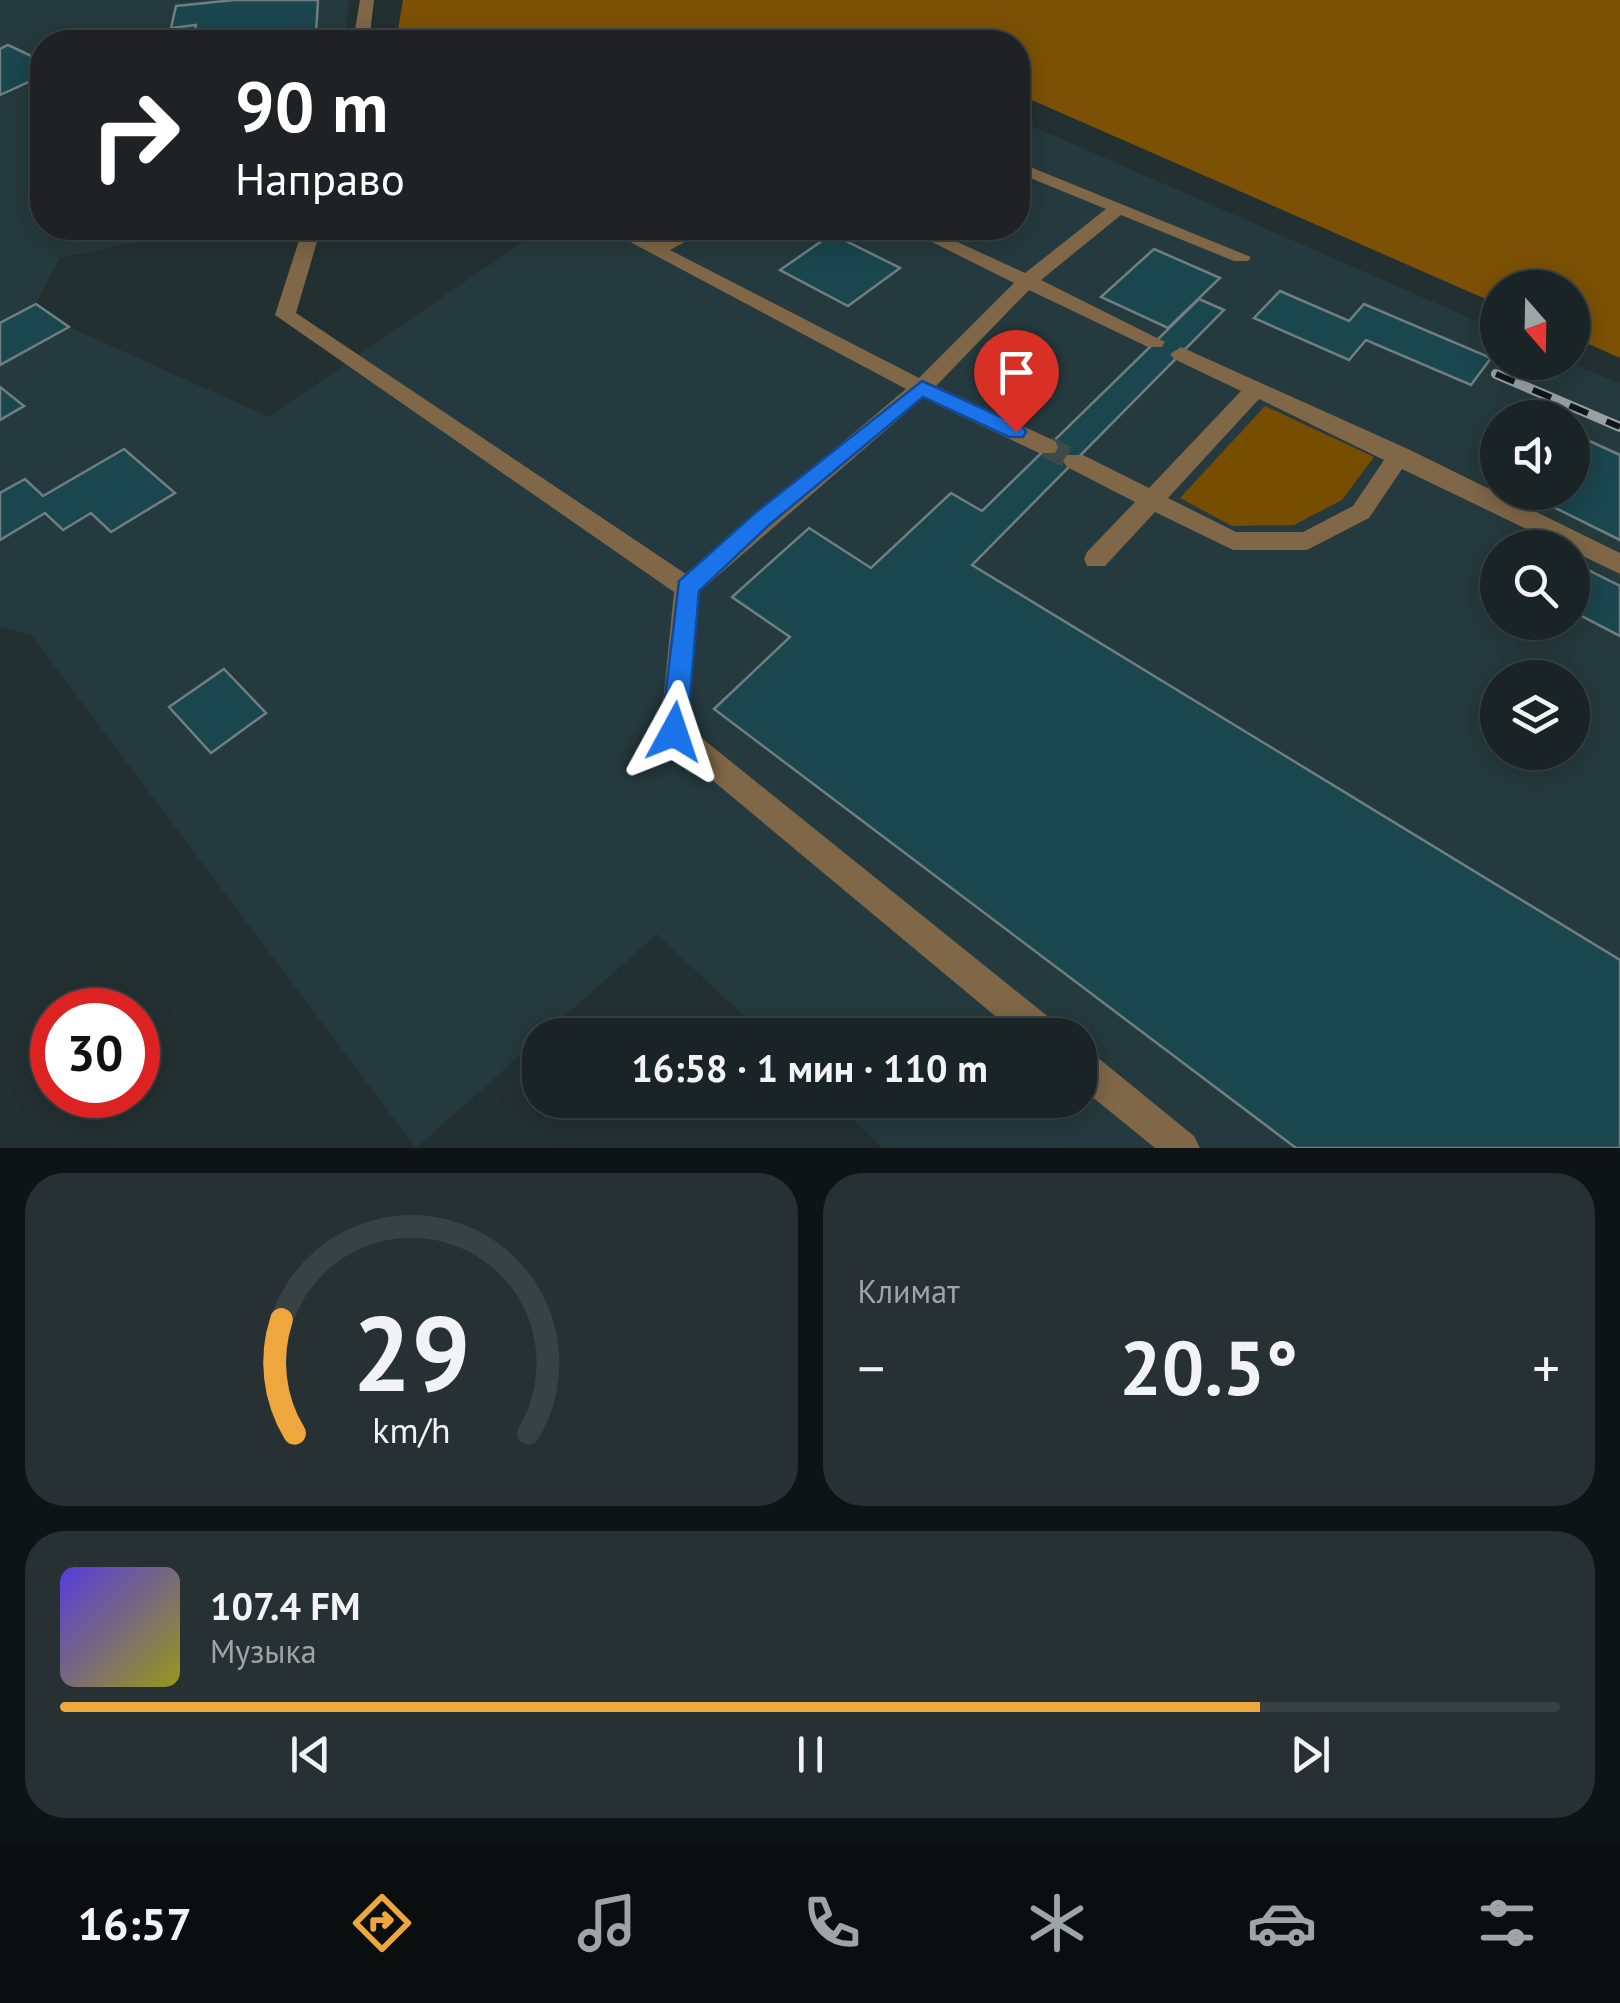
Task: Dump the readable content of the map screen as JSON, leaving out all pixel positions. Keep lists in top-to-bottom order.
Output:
{
  "north": "bottom",
  "page": {
    "turn": ["90 m", "Направо"],
    "limit": "30",
    "trip": "16:58 · 1 мин · 110 m",
    "tile": "Климат",
    "heat": ["−", "20.5°", "+"],
    "song": ["107.4 FM", "Музыка"],
    "tabs": "16:57",
    "gauge": ["29", "km/h"]
  }
}
